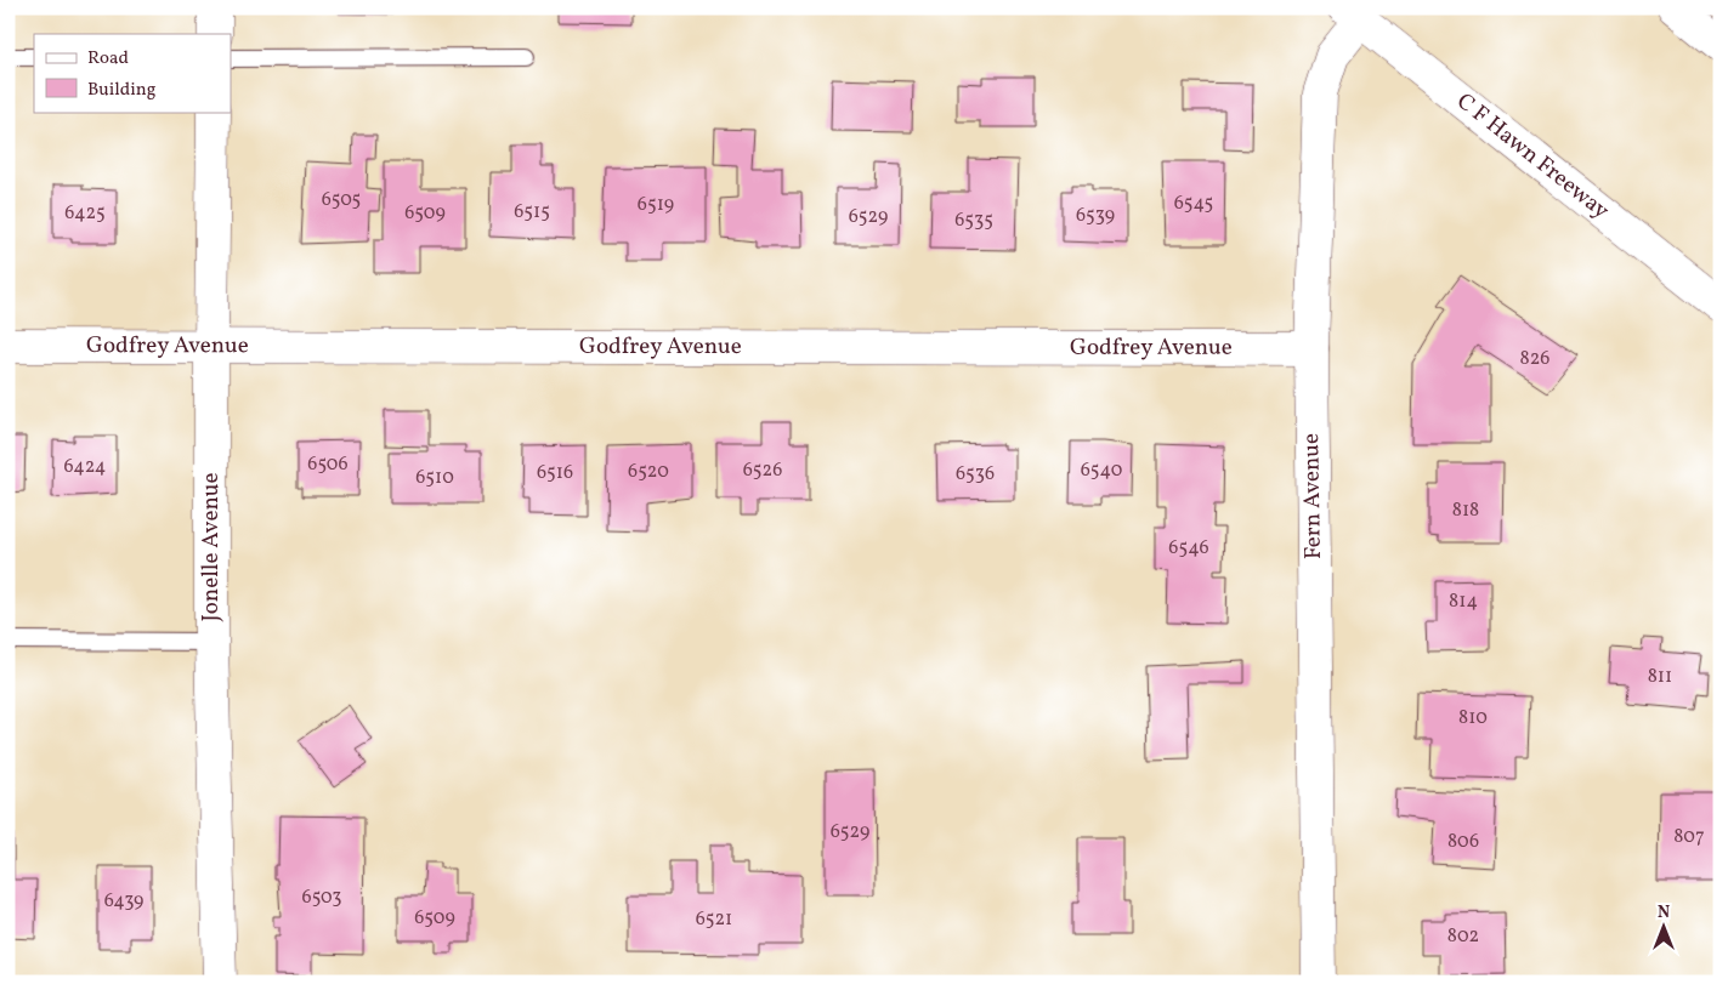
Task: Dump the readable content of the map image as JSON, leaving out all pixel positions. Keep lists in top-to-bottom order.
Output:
{
  "streets": {
    "main road": [
      "C F Hawn Freeway",
      "Godfrey Avenue",
      "Fern Avenue",
      "Jonelle Avenue"
    ]
  },
  "crossings": [
    ["C F Hawn Freeway", "Fern Avenue"],
    ["Godfrey Avenue", "Fern Avenue"],
    ["Godfrey Avenue", "Jonelle Avenue"]
  ],
  "house_numbers": [
    "6505",
    "6545",
    "6519",
    "6515",
    "6425",
    "6509",
    "6539",
    "6529",
    "6535",
    "826",
    "6506",
    "6424",
    "6526",
    "6540",
    "6520",
    "6516",
    "6536",
    "6510",
    "818",
    "6546",
    "814",
    "811",
    "810",
    "6529",
    "807",
    "806",
    "6503",
    "6439",
    "6509",
    "6521",
    "802"
  ],
  "legend": ["Road", "Building"],
  "north": "top"
}
